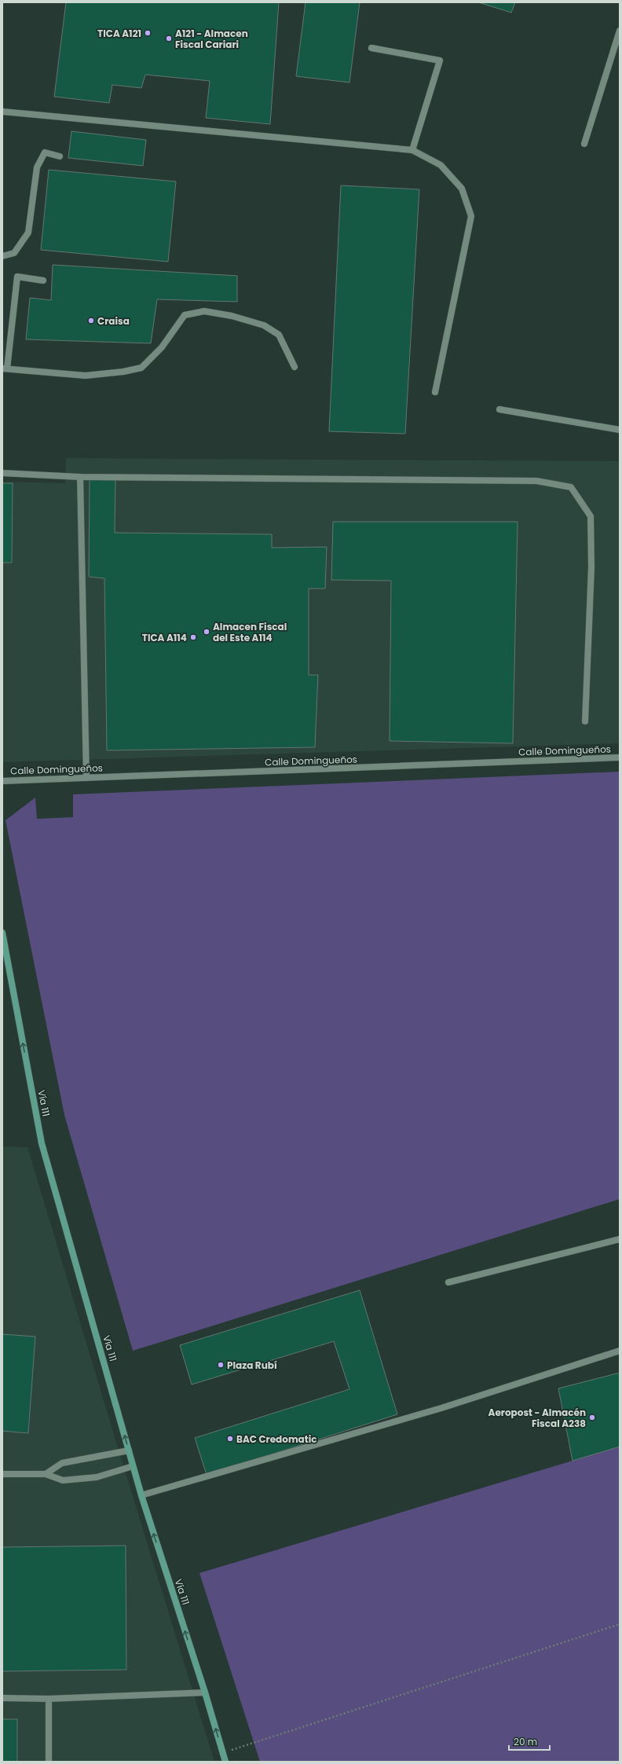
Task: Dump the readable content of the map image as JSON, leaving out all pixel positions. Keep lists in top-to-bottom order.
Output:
{
  "streets": {
    "main road": ["Vía 111"],
    "street": ["Calle Domingueños"]
  },
  "one_way": ["Vía 111"],
  "places": [
    "TICA A121",
    "A121 - Almacen Fiscal Cariari",
    "Craisa",
    "Almacen Fiscal del Este A114",
    "TICA A114",
    "Plaza Rubí",
    "Aeropost - Almacén Fiscal A238",
    "BAC Credomatic"
  ],
  "scale_bar": "20 m"
}
